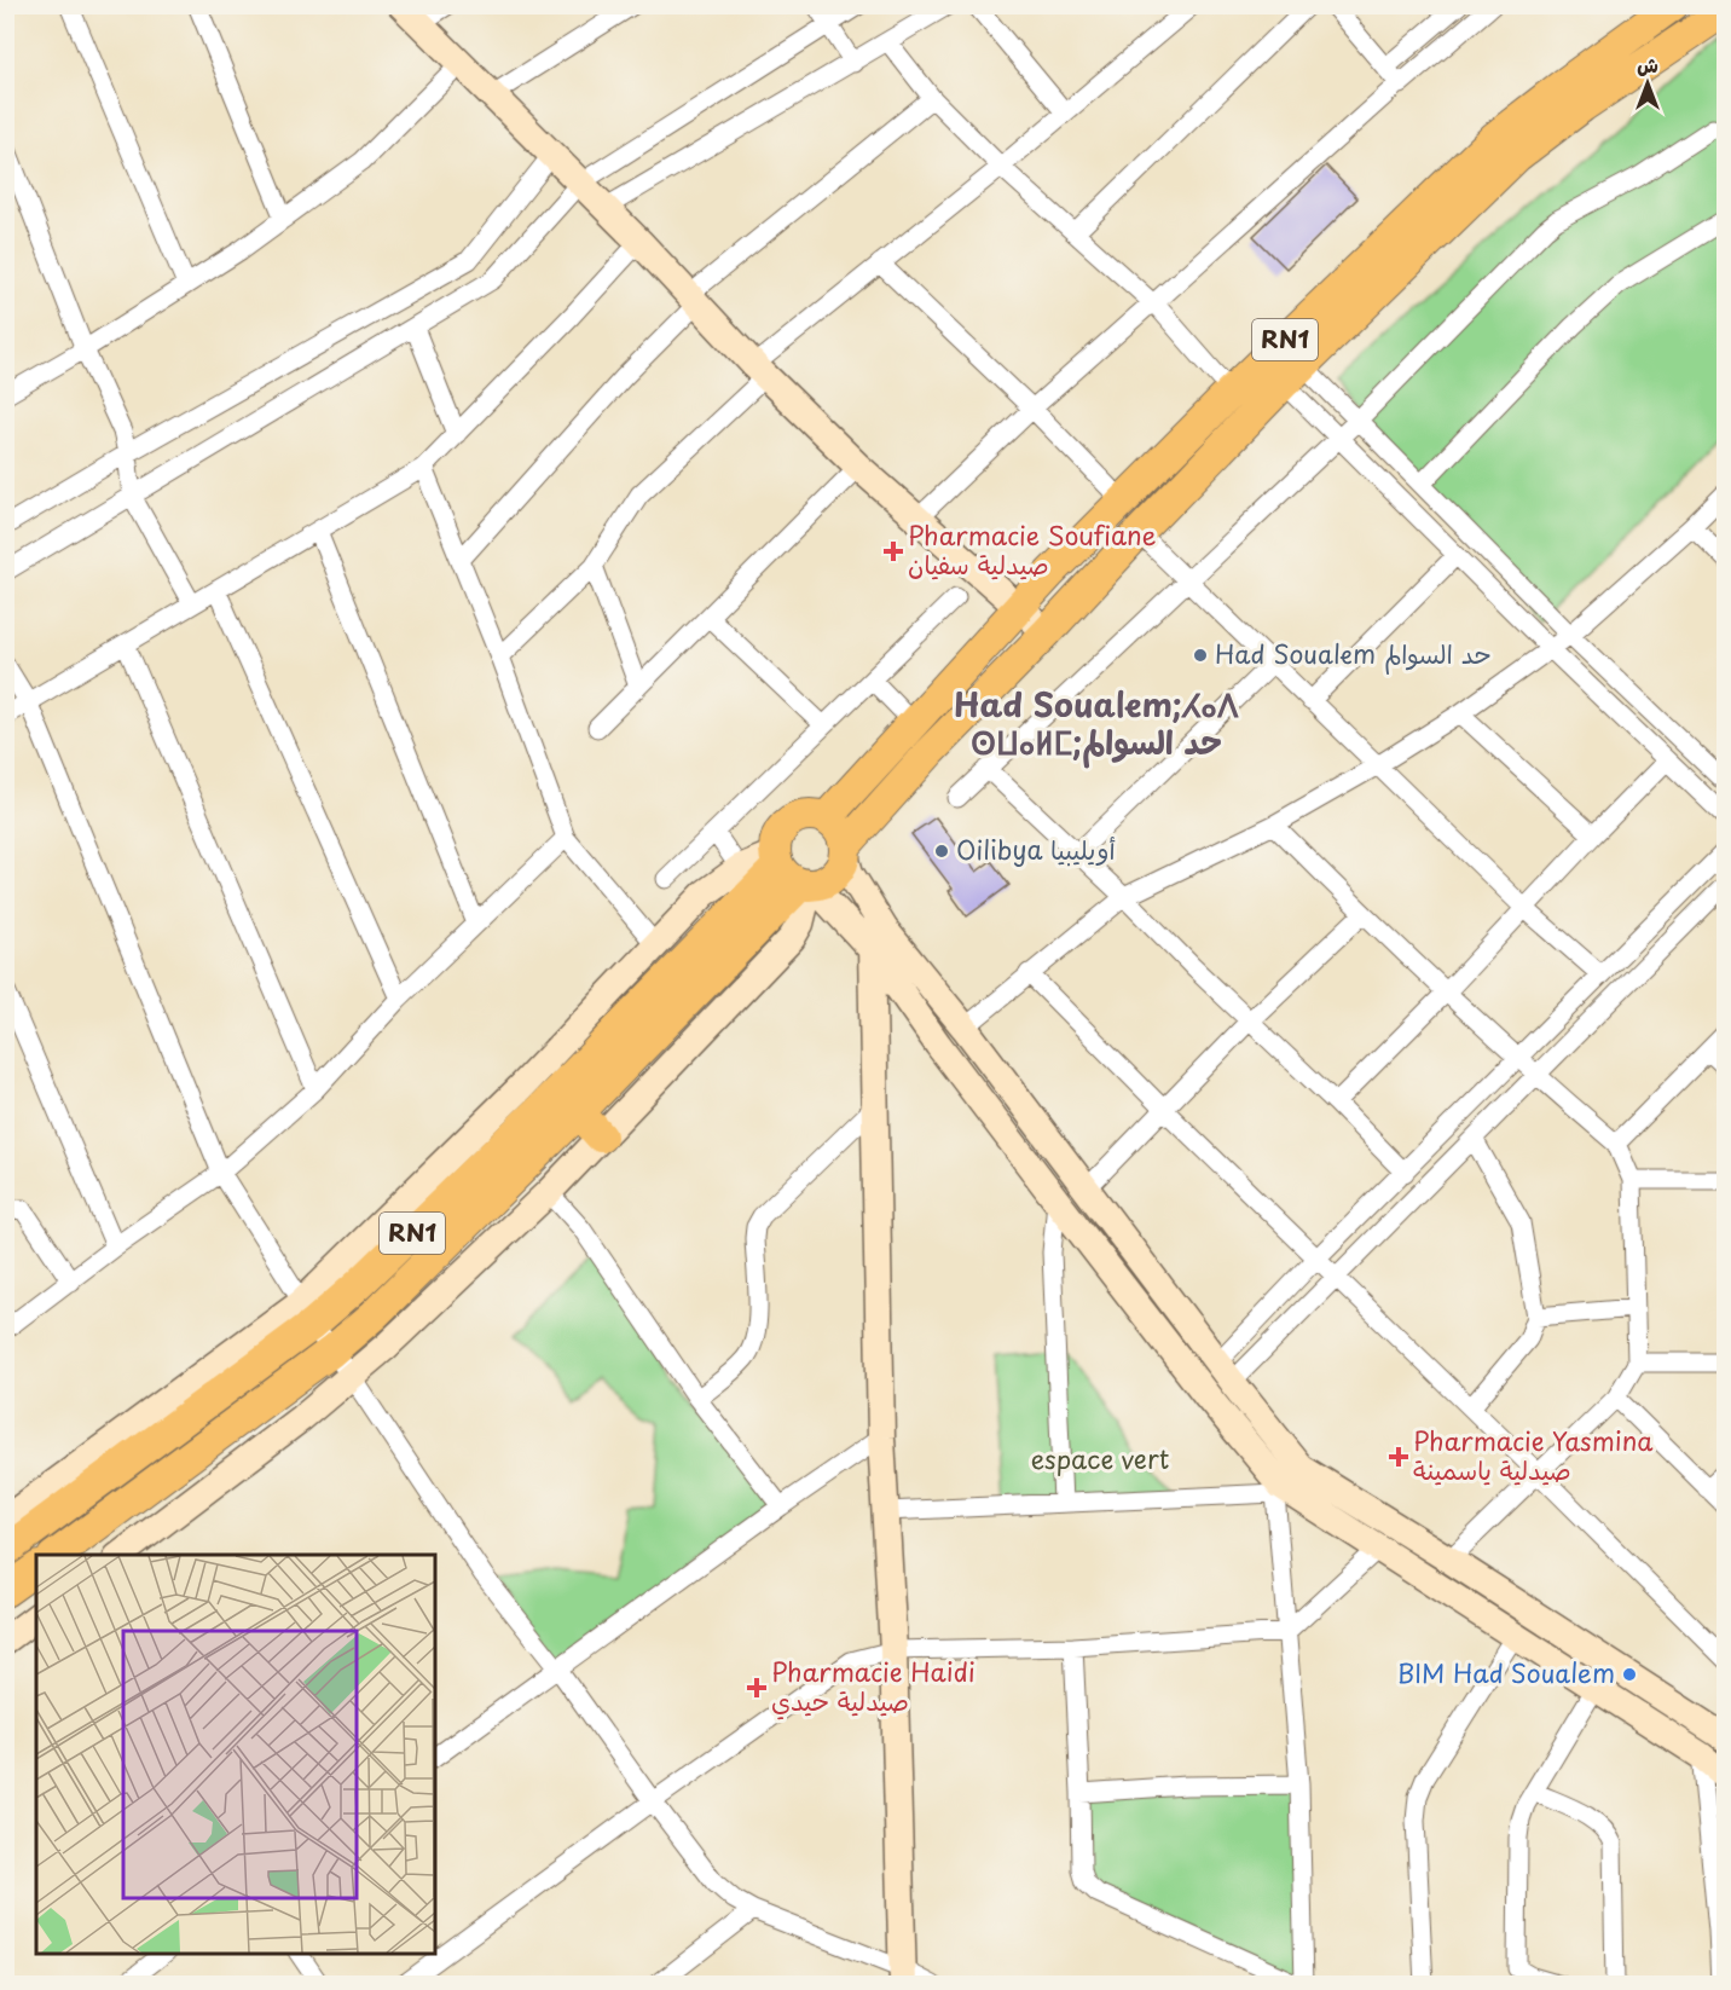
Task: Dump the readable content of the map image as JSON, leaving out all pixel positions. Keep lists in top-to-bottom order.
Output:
{
  "streets": {
    "main road": ["RN1"]
  },
  "districts": ["Had Soualem;ⵃⴰⴷ ⵙⵡⴰⵍⵎ;حد السوالم"],
  "parks": ["espace vert"],
  "places": {
    "health": ["Pharmacie Soufiane صيدلية سفيان", "Pharmacie Yasmina صيدلية ياسمينة", "Pharmacie Haidi صيدلية حيدي"],
    "other": ["Had Soualem حد السوالم", "Oilibya أويليبيا", "BIM Had Soualem"]
  },
  "north": "top"
}
